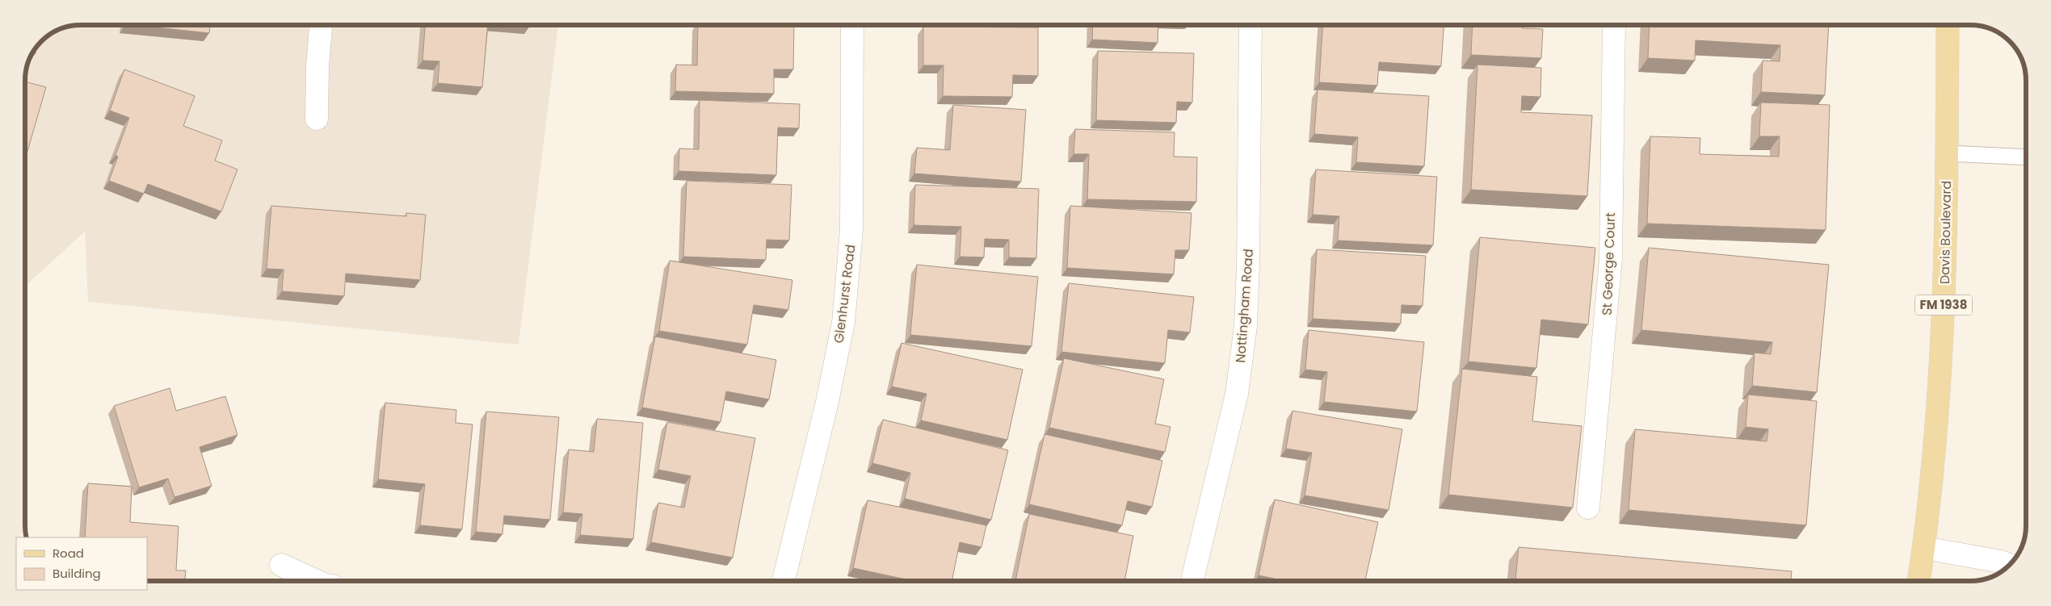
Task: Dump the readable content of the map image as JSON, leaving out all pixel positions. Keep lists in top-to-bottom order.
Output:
{
  "streets": {
    "main road": ["Davis Boulevard", "FM 1938"],
    "street": ["St George Court", "Glenhurst Road", "Nottingham Road"]
  },
  "legend": ["Road", "Building"]
}
